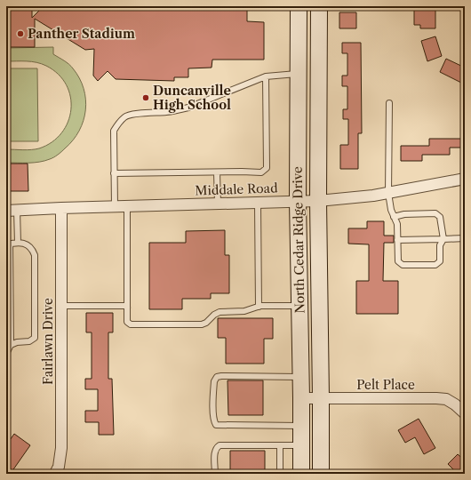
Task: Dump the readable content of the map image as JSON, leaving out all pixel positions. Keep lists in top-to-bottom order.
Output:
{
  "streets": {
    "main road": ["North Cedar Ridge Drive"],
    "street": ["Middale Road", "Fairlawn Drive", "Pelt Place"]
  },
  "crossings": [
    ["Middale Road", "North Cedar Ridge Drive"],
    ["Middale Road", "Fairlawn Drive"],
    ["North Cedar Ridge Drive", "Pelt Place"]
  ],
  "places": ["Panther Stadium", "Duncanville High School"]
}
